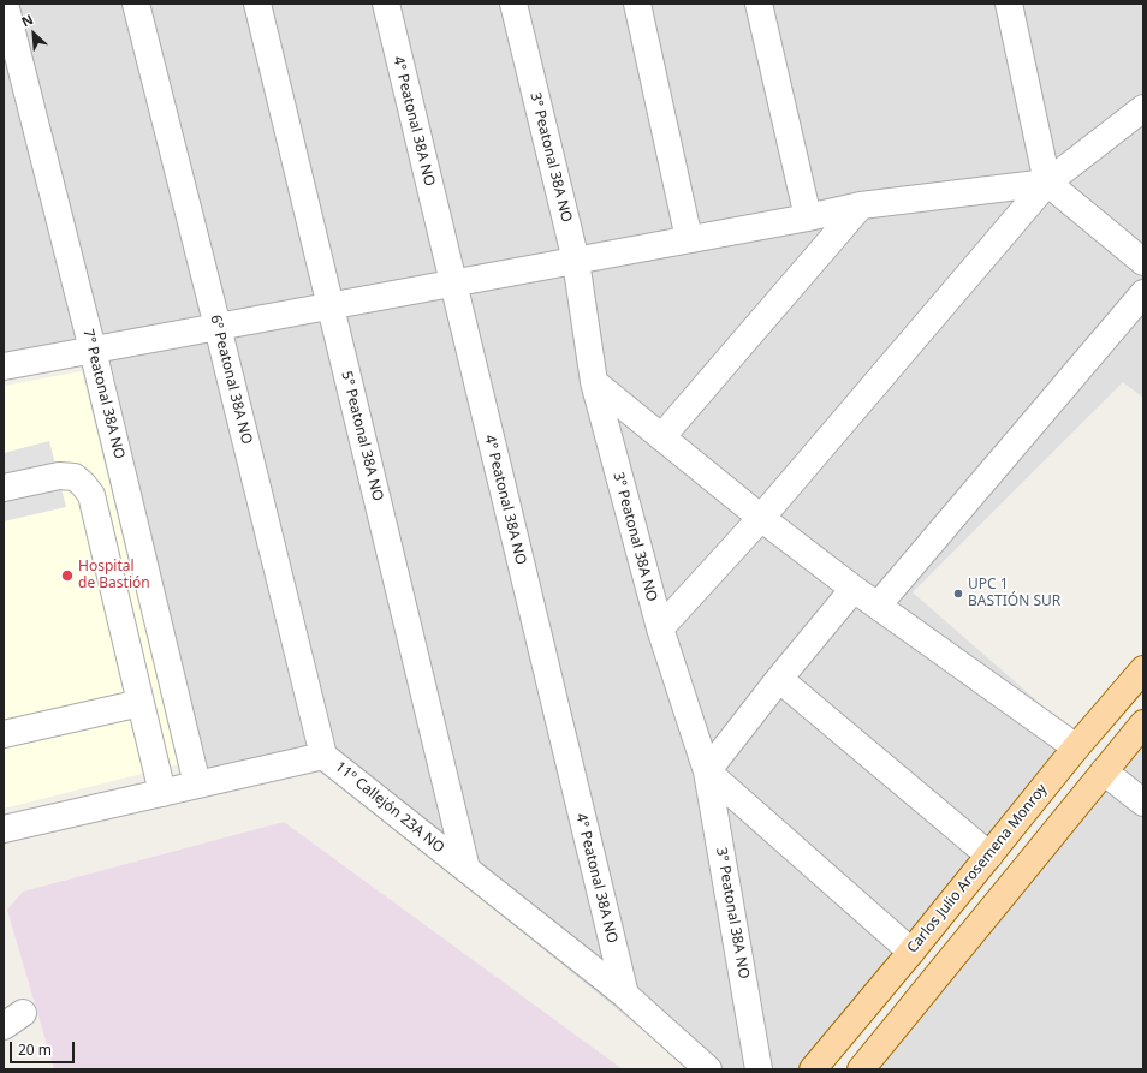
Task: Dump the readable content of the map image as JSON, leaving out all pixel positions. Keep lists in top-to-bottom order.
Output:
{
  "streets": {
    "main road": ["Carlos Julio Arosemena Monroy"],
    "street": [
      "4° Peatonal 38A NO",
      "3° Peatonal 38A NO",
      "6º Peatonal 38A NO",
      "7° Peatonal 38A NO",
      "5° Peatonal 38A NO",
      "11º Callejón 23A NO"
    ]
  },
  "crossings": [
    ["4° Peatonal 38A NO", "11º Callejón 23A NO"],
    ["6º Peatonal 38A NO", "11º Callejón 23A NO"],
    ["7° Peatonal 38A NO", "11º Callejón 23A NO"],
    ["5° Peatonal 38A NO", "11º Callejón 23A NO"]
  ],
  "places": ["Hospital de Bastión", "UPC 1 BASTIÓN SUR"],
  "scale_bar": "20 m",
  "north": "top left"
}
